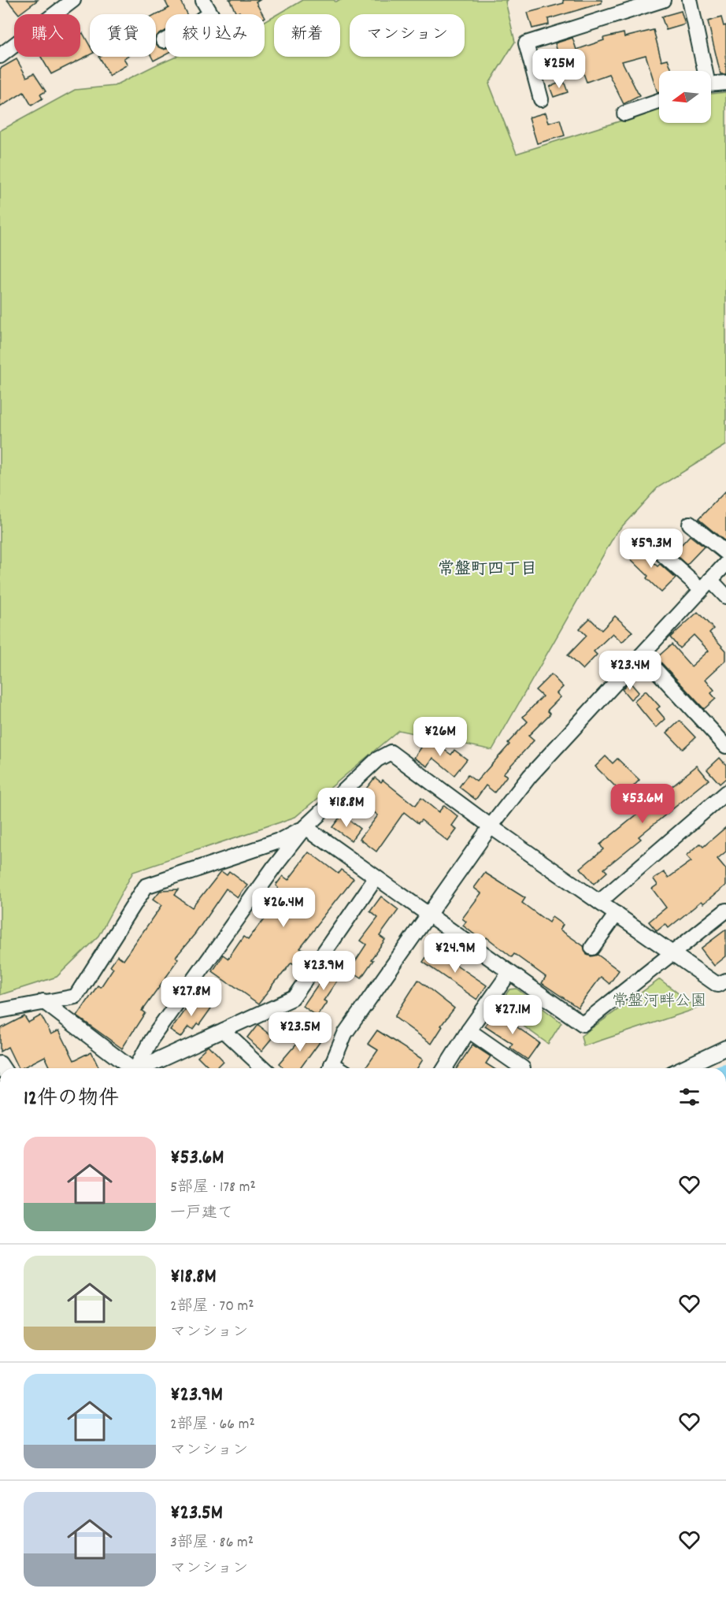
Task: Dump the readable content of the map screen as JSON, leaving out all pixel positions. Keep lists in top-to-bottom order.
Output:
{
  "districts": ["常盤町四丁目"],
  "parks": ["常盤河畔公園"],
  "north": "left",
  "page": {
    "chip": [
      "購入",
      "賃貸",
      "絞り込み",
      "新着",
      "マンション"
    ],
    "price": [
      "¥25M",
      "¥59.3M",
      "¥23.4M",
      "¥26M",
      "¥53.6M",
      "¥18.8M",
      "¥26.4M",
      "¥24.9M",
      "¥23.9M",
      "¥27.8M",
      "¥27.1M",
      "¥23.5M"
    ],
    "heading": "12件の物件",
    "list": [
      {
        "name": "¥53.6M",
        "note": "5部屋 · 178 m² · 一戸建て"
      },
      {
        "name": "¥18.8M",
        "note": "2部屋 · 70 m² · マンション"
      },
      {
        "name": "¥23.9M",
        "note": "2部屋 · 66 m² · マンション"
      },
      {
        "name": "¥23.5M",
        "note": "3部屋 · 86 m² · マンション"
      }
    ]
  }
}
